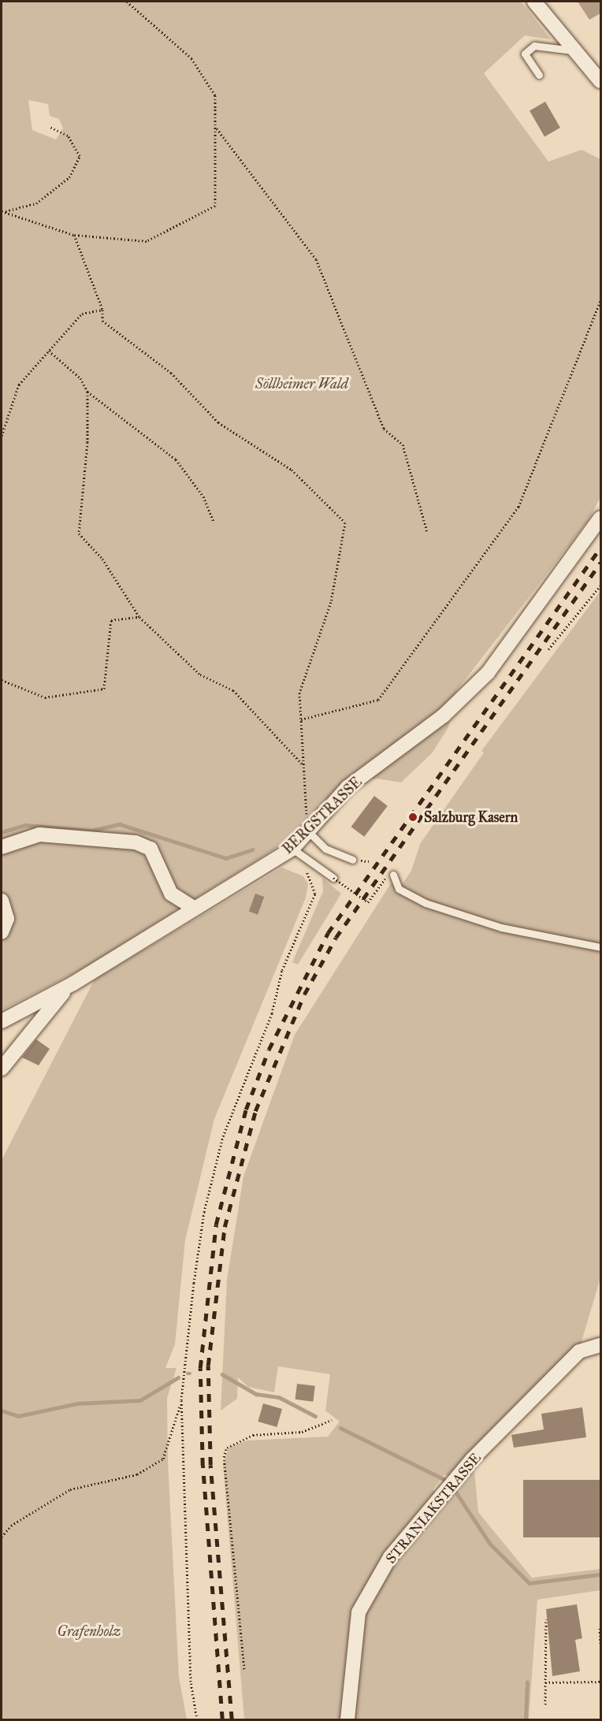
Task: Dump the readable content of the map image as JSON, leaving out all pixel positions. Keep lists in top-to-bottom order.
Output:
{
  "streets": {
    "street": ["BERGSTRASSE", "STRANIAKSTRASSE"]
  },
  "parks": ["Söllheimer Wald", "Grafenholz"],
  "places": ["Salzburg Kasern"]
}
